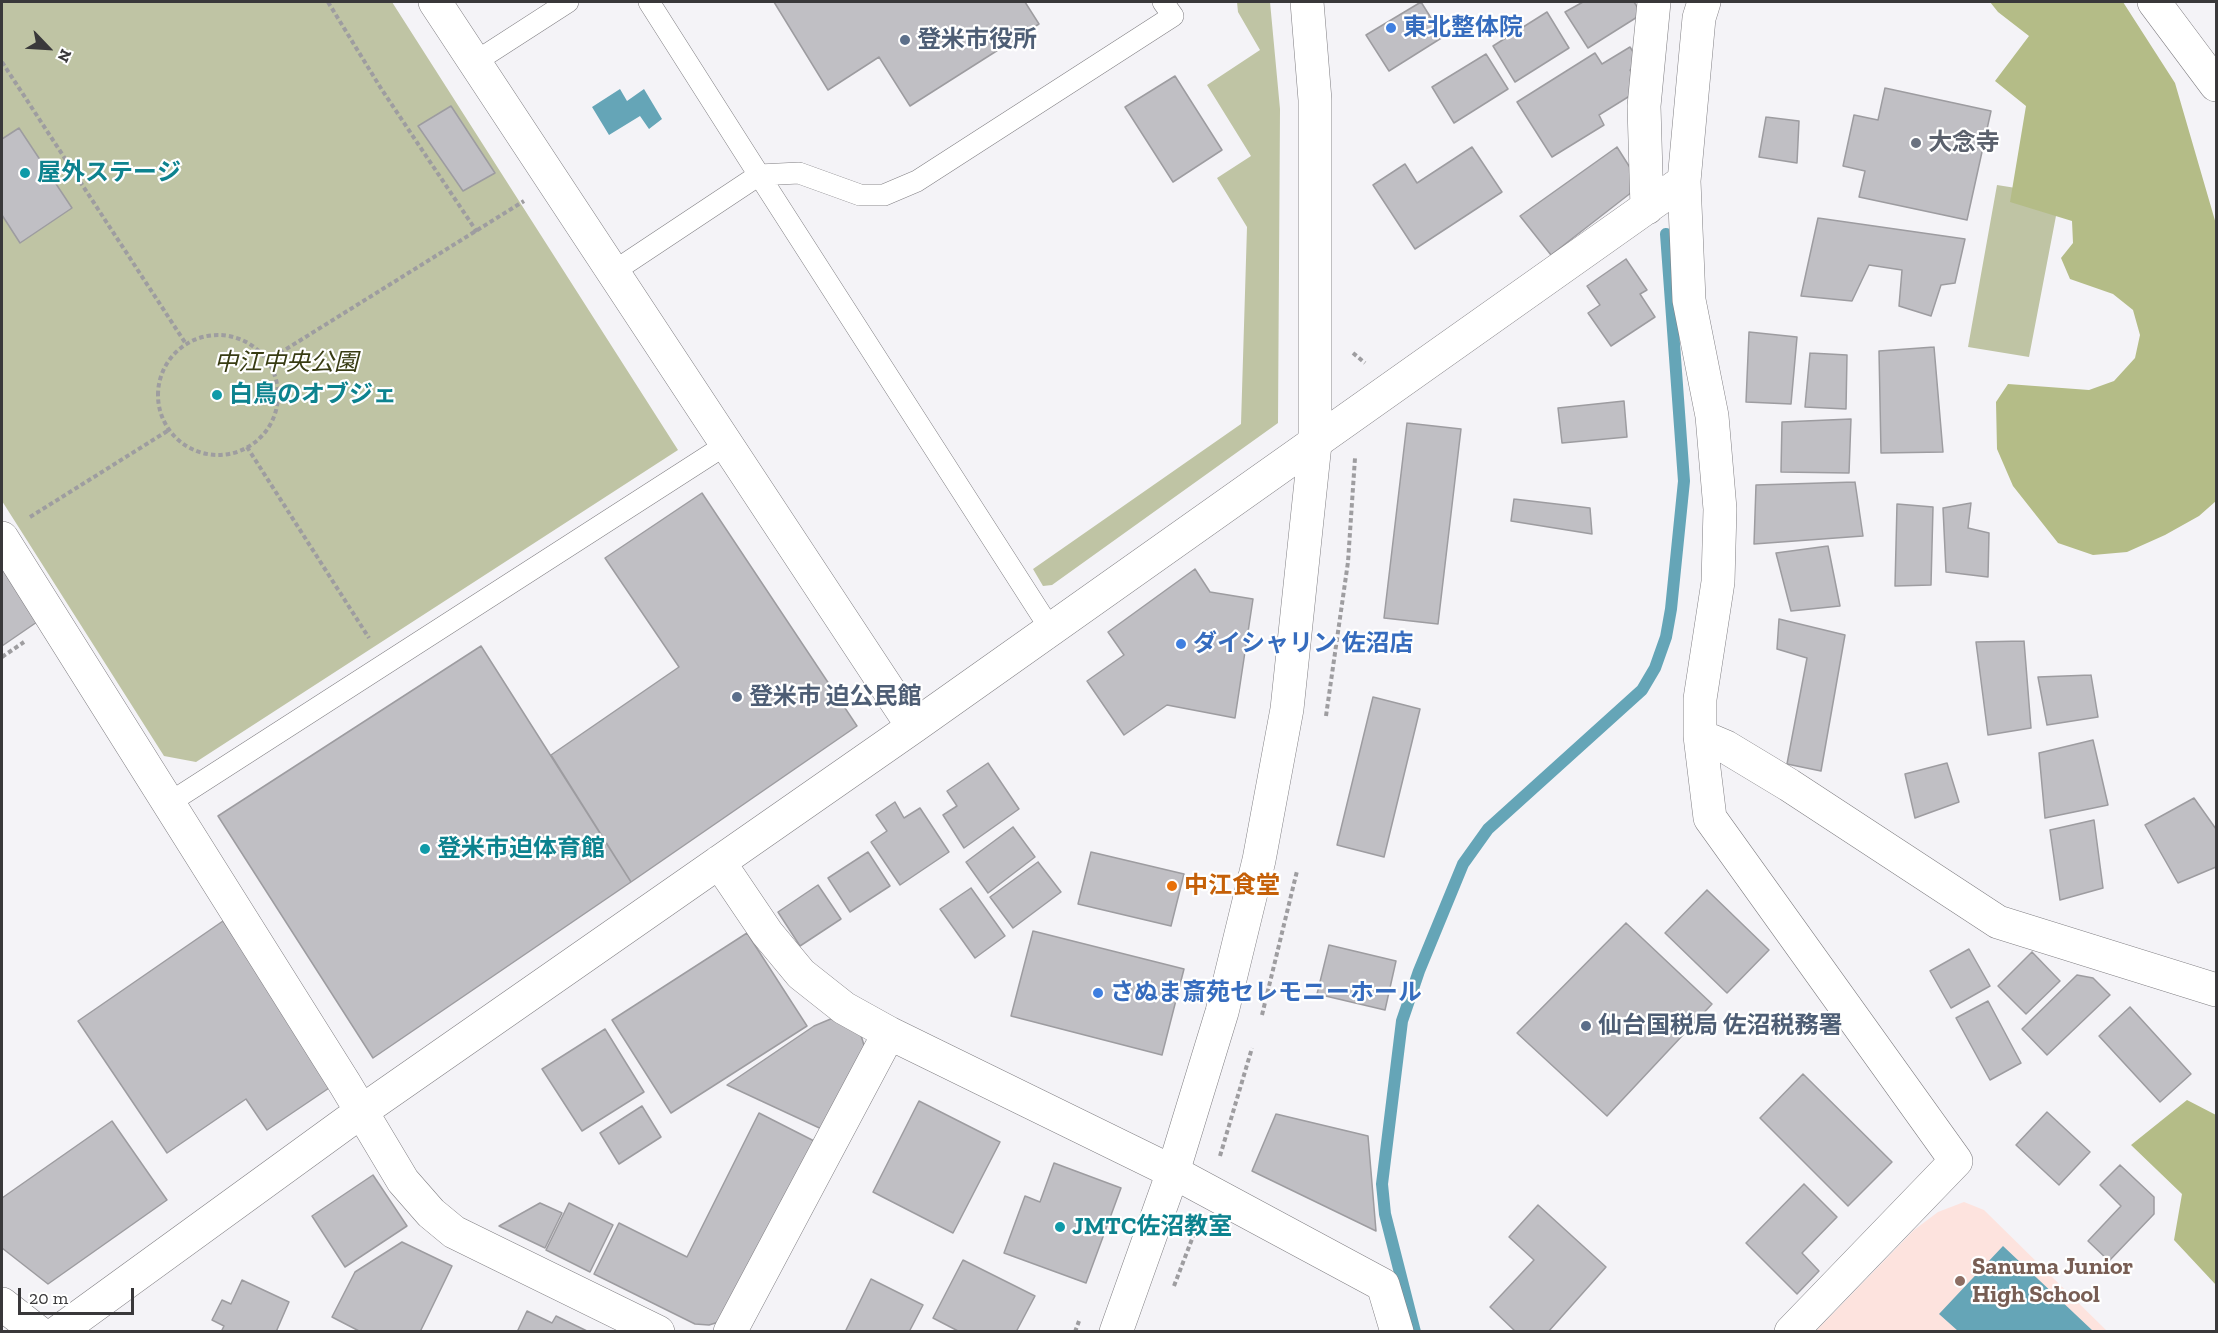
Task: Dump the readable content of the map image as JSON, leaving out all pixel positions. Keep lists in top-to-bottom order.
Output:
{
  "parks": ["中江中央公園"],
  "places": [
    "東北整体院",
    "登米市役所",
    "大念寺",
    "屋外ステージ",
    "白鳥のオブジェ",
    "ダイシャリン 佐沼店",
    "登米市 迫公民館",
    "登米市迫体育館",
    "中江食堂",
    "さぬま斎苑セレモニーホール",
    "仙台国税局 佐沼税務署",
    "JMTC佐沼教室",
    "Sanuma Junior High School"
  ],
  "scale_bar": "20 m",
  "north": "bottom right"
}
